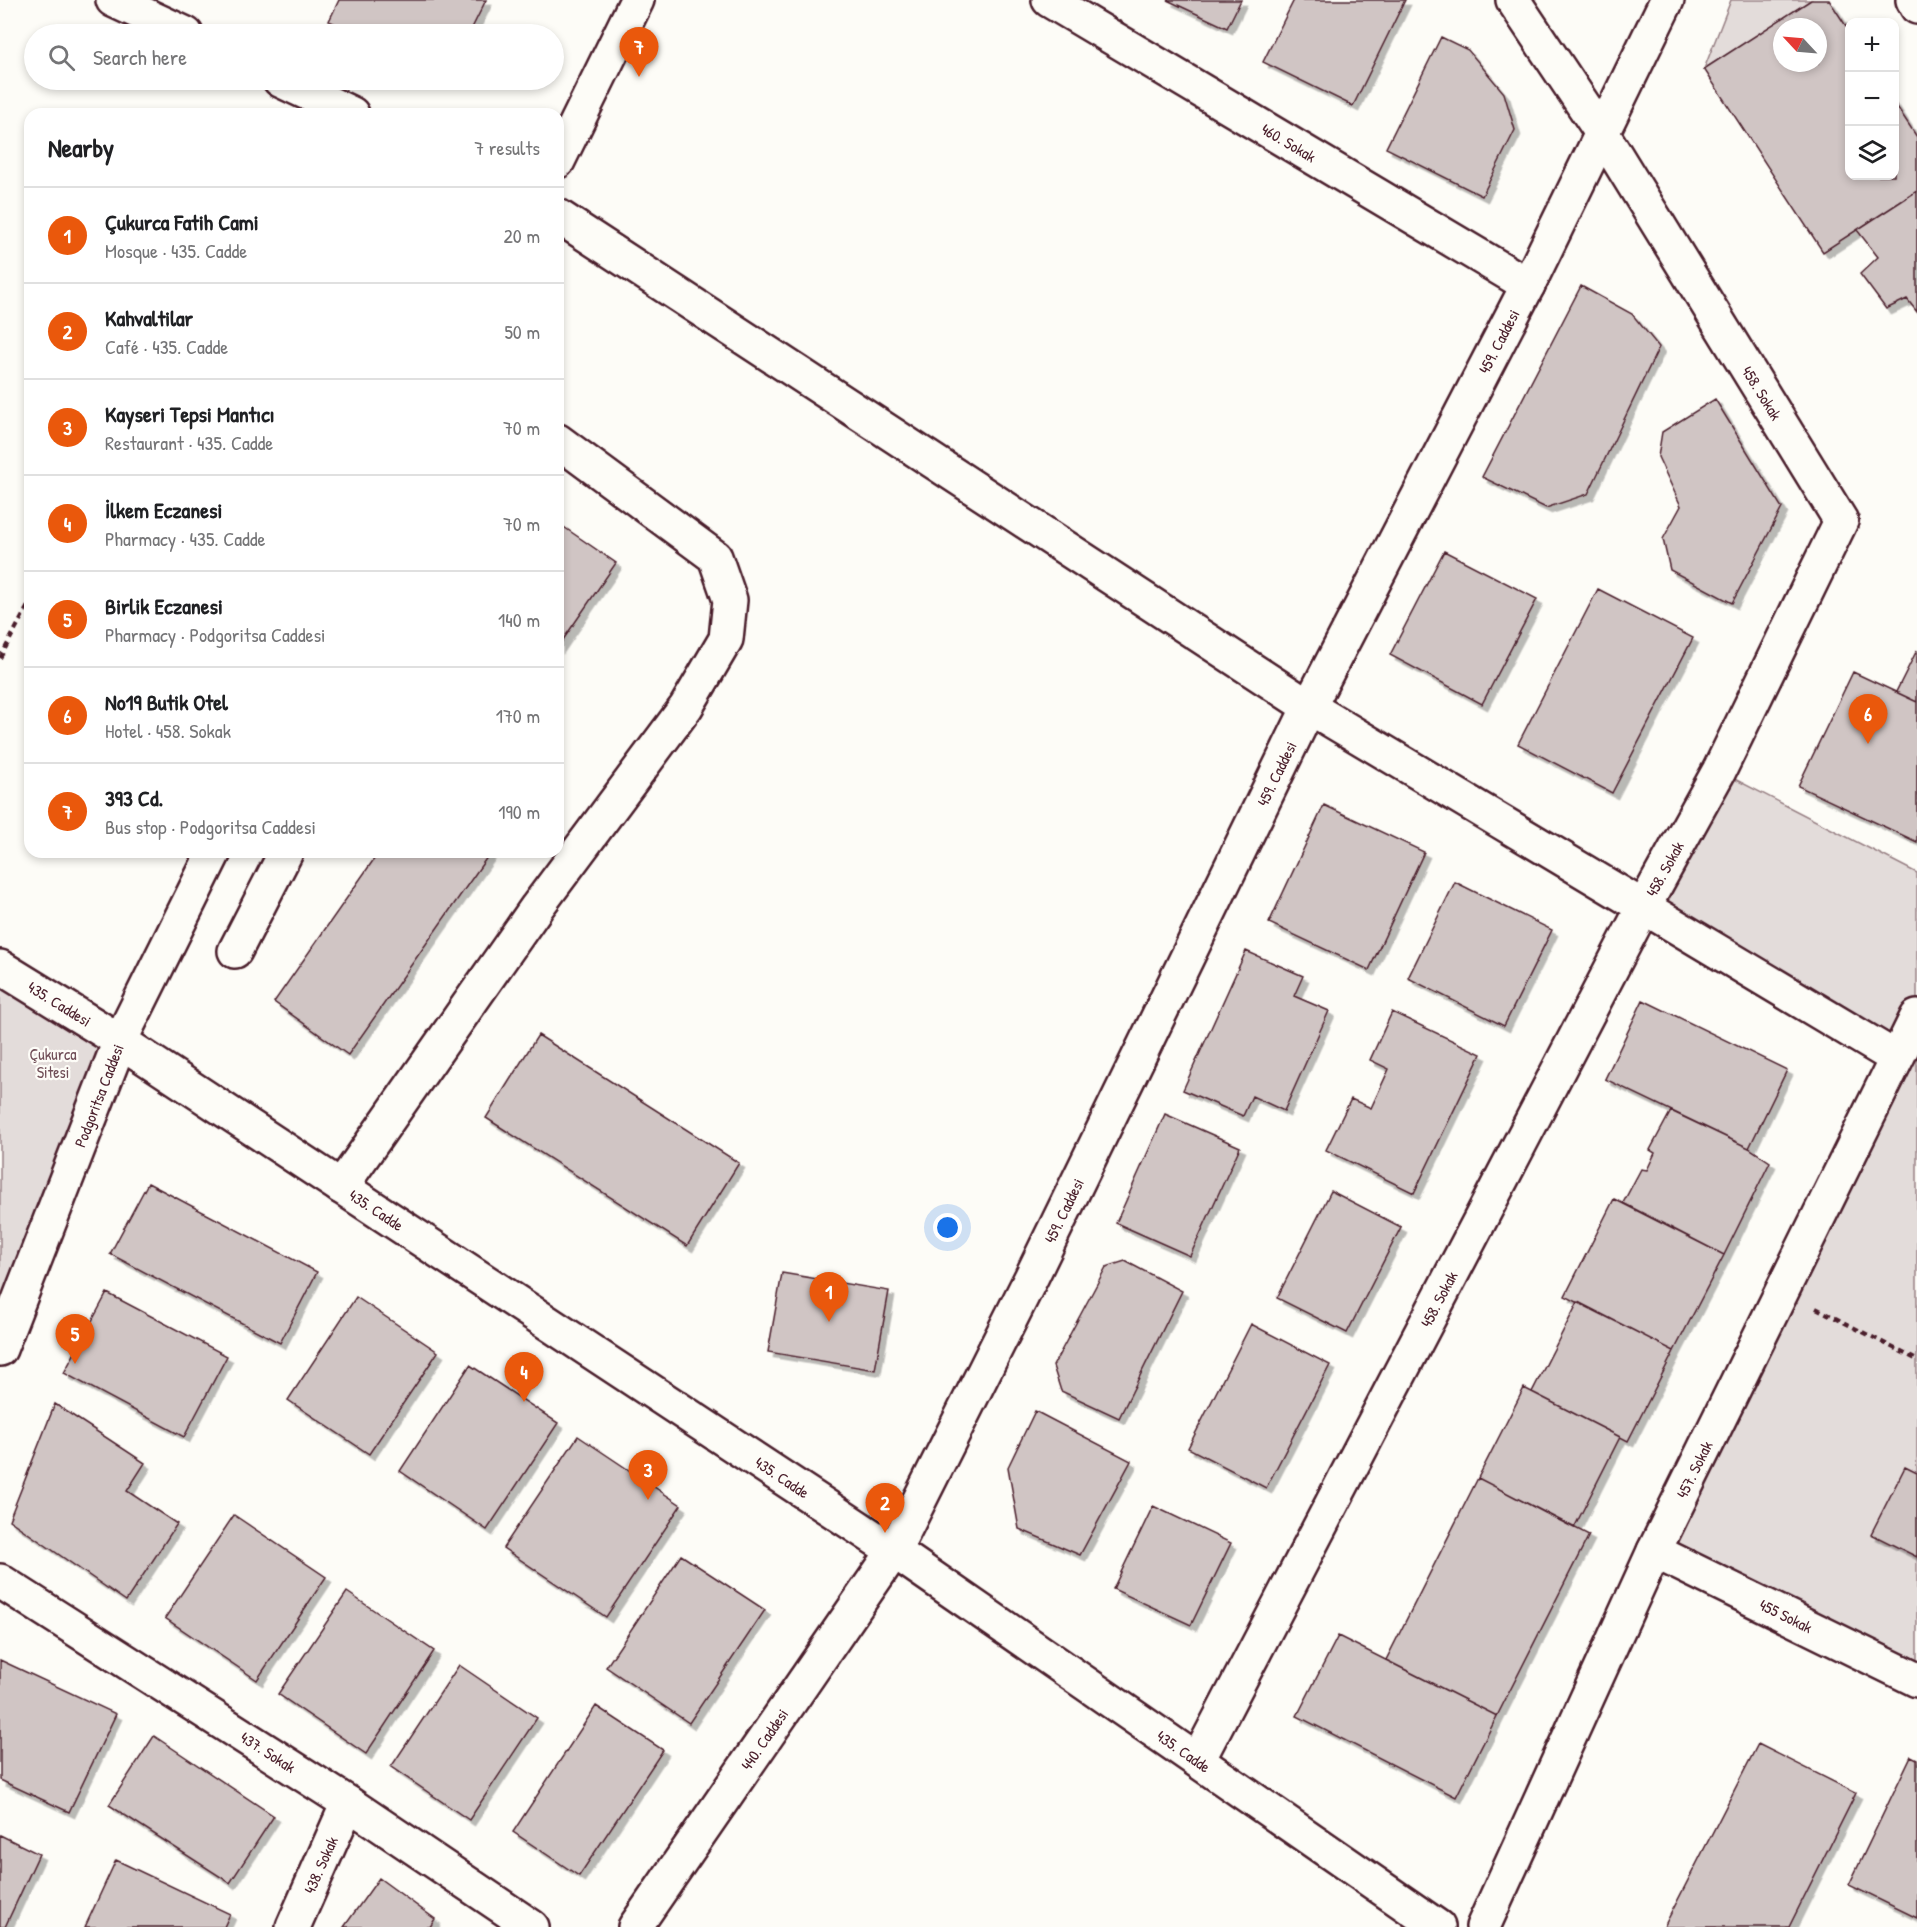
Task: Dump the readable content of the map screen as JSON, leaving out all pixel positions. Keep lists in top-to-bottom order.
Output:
{
  "streets": {
    "street": [
      "460. Sokak",
      "459. Caddesi",
      "458. Sokak",
      "435. Caddesi",
      "Podgoritsa Caddesi",
      "435. Cadde",
      "457. Sokak",
      "455 Sokak",
      "440. Caddesi",
      "437. Sokak",
      "438. Sokak"
    ]
  },
  "crossings": [
    ["460. Sokak", "459. Caddesi"],
    ["459. Caddesi", "458. Sokak"],
    ["459. Caddesi", "435. Cadde"],
    ["459. Caddesi", "440. Caddesi"],
    ["458. Sokak", "435. Cadde"],
    ["435. Caddesi", "Podgoritsa Caddesi"],
    ["435. Caddesi", "435. Cadde"],
    ["Podgoritsa Caddesi", "435. Cadde"],
    ["435. Cadde", "440. Caddesi"],
    ["457. Sokak", "455 Sokak"],
    ["437. Sokak", "438. Sokak"]
  ],
  "parks": ["Çukurca Sitesi"],
  "north": "top left",
  "page": {
    "map_buttons": ["+", "−"],
    "search": "Search here",
    "pins": [
      "7",
      "6",
      "1",
      "5",
      "4",
      "3",
      "2"
    ],
    "heading": ["Nearby", "7 results"],
    "list": [
      {
        "mark": "1",
        "name": "Çukurca Fatih Cami",
        "note": "Mosque · 435. Cadde",
        "value": "20 m"
      },
      {
        "mark": "2",
        "name": "Kahvaltilar",
        "note": "Café · 435. Cadde",
        "value": "50 m"
      },
      {
        "mark": "3",
        "name": "Kayseri Tepsi Mantıcı",
        "note": "Restaurant · 435. Cadde",
        "value": "70 m"
      },
      {
        "mark": "4",
        "name": "İlkem Eczanesi",
        "note": "Pharmacy · 435. Cadde",
        "value": "70 m"
      },
      {
        "mark": "5",
        "name": "Birlik Eczanesi",
        "note": "Pharmacy · Podgoritsa Caddesi",
        "value": "140 m"
      },
      {
        "mark": "6",
        "name": "No19 Butik Otel",
        "note": "Hotel · 458. Sokak",
        "value": "170 m"
      },
      {
        "mark": "7",
        "name": "393 Cd.",
        "note": "Bus stop · Podgoritsa Caddesi",
        "value": "190 m"
      }
    ]
  }
}
